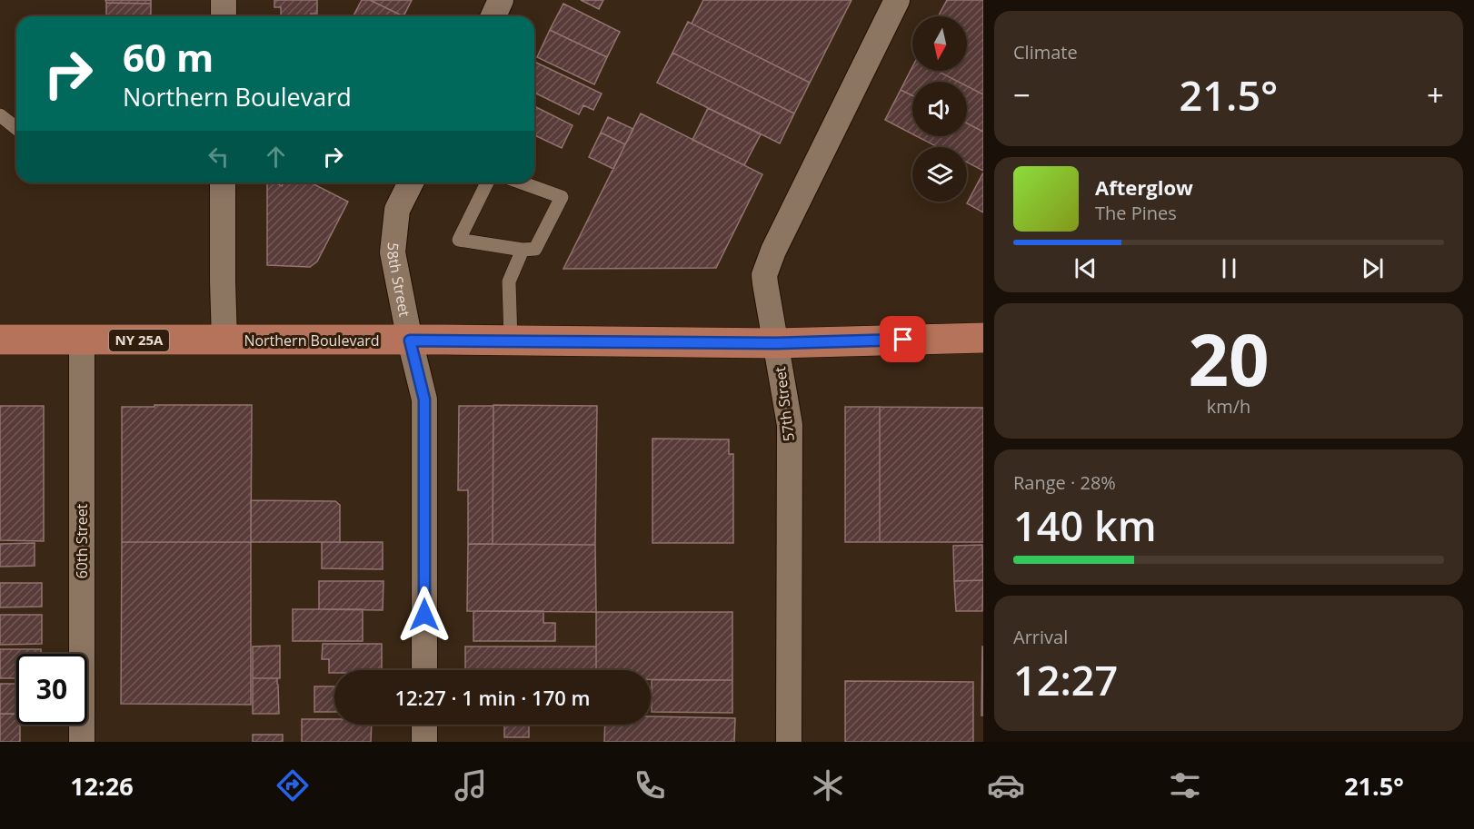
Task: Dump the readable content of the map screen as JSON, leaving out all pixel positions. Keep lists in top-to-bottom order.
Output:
{
  "streets": {
    "main road": ["NY 25A", "Northern Boulevard"],
    "street": ["58th Street", "57th Street", "60th Street"]
  },
  "crossings": [
    ["58th Street", "Northern Boulevard"],
    ["Northern Boulevard", "57th Street"],
    ["Northern Boulevard", "60th Street"]
  ],
  "north": "bottom",
  "page": {
    "tile": [
      "Climate",
      ["20", "km/h"],
      ["Range · 28%", "140 km"],
      ["Arrival", "12:27"]
    ],
    "turn": ["60 m", "Northern Boulevard"],
    "heat": ["−", "21.5°", "+"],
    "song": ["Afterglow", "The Pines"],
    "limit": "30",
    "trip": "12:27 · 1 min · 170 m",
    "tabs": ["12:26", "21.5°"]
  }
}
